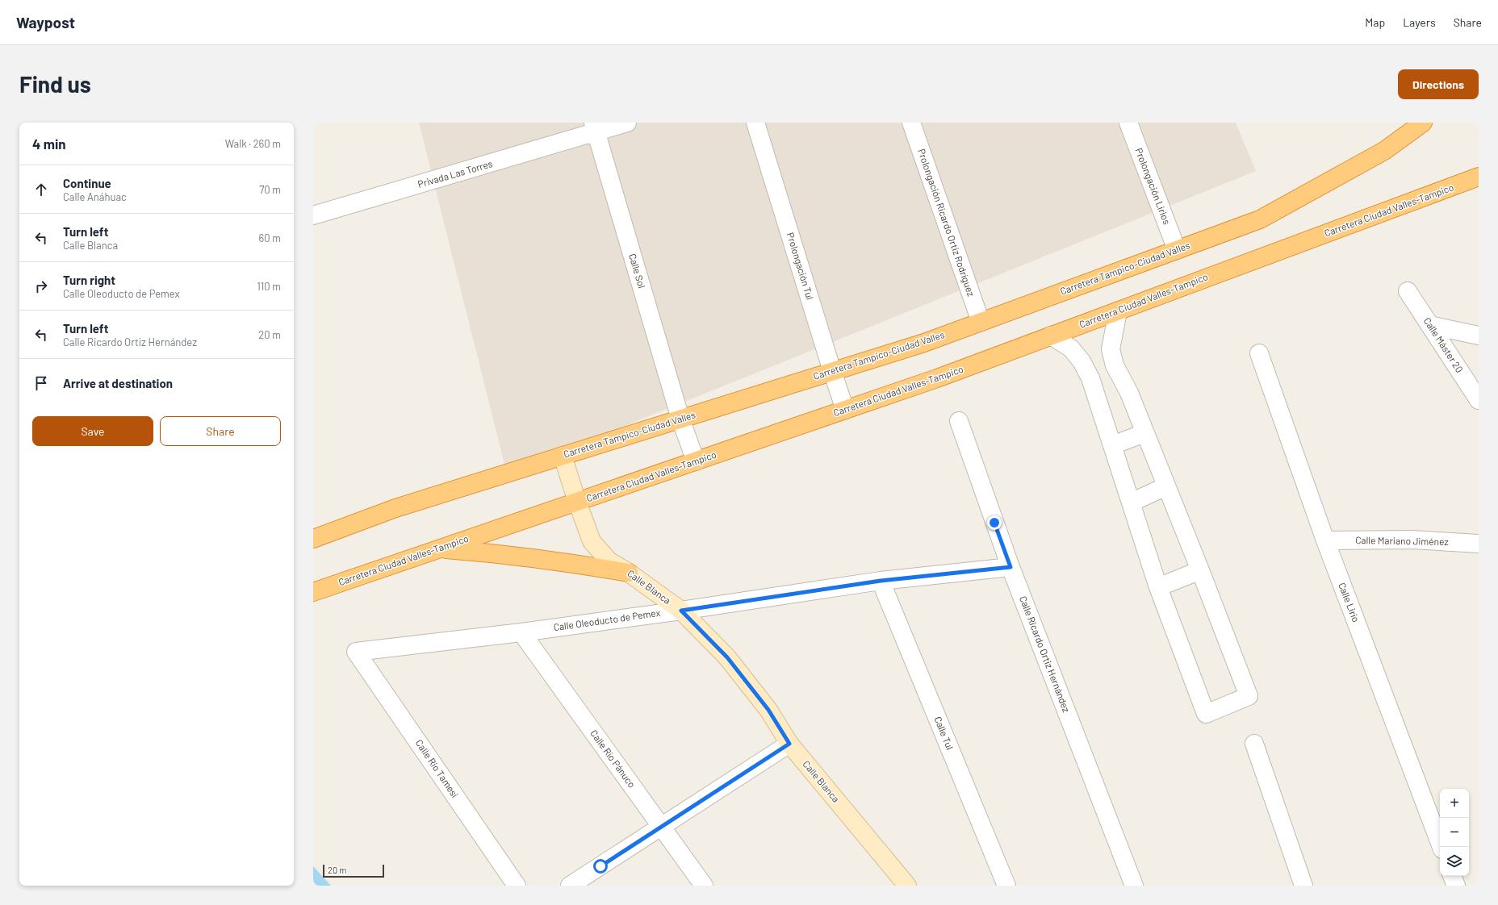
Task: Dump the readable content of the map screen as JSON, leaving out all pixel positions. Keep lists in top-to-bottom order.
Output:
{
  "streets": {
    "highway": ["Carretera Ciudad Valles-Tampico", "Carretera Tampico-Ciudad Valles"],
    "main road": ["Calle Blanca"],
    "street": [
      "Privada Las Torres",
      "Prolongación Lirios",
      "Prolongación Ricardo Ortiz Rodríguez",
      "Prolongación Tul",
      "Calle Sol",
      "Calle Máster 20",
      "Calle Mariano Jiménez",
      "Calle Lirio",
      "Calle Oleoducto de Pemex",
      "Calle Ricardo Ortiz Hernández",
      "Calle Tul",
      "Calle Río Pánuco",
      "Calle Río Tamesí"
    ]
  },
  "crossings": [
    ["Privada Las Torres", "Calle Sol"],
    ["Prolongación Lirios", "Carretera Tampico-Ciudad Valles"],
    ["Carretera Ciudad Valles-Tampico", "Prolongación Tul"],
    ["Carretera Ciudad Valles-Tampico", "Calle Sol"],
    ["Carretera Ciudad Valles-Tampico", "Calle Blanca"],
    ["Prolongación Ricardo Ortiz Rodríguez", "Carretera Tampico-Ciudad Valles"],
    ["Prolongación Tul", "Carretera Tampico-Ciudad Valles"],
    ["Carretera Tampico-Ciudad Valles", "Calle Sol"],
    ["Carretera Tampico-Ciudad Valles", "Calle Blanca"],
    ["Calle Mariano Jiménez", "Calle Lirio"],
    ["Calle Blanca", "Calle Oleoducto de Pemex"],
    ["Calle Oleoducto de Pemex", "Calle Ricardo Ortiz Hernández"],
    ["Calle Oleoducto de Pemex", "Calle Tul"],
    ["Calle Oleoducto de Pemex", "Calle Río Pánuco"],
    ["Calle Oleoducto de Pemex", "Calle Río Tamesí"]
  ],
  "scale_bar": "20 m",
  "page": {
    "header": "Waypost",
    "nav": ["Map", "Layers", "Share"],
    "buttons": [
      "Directions",
      ["Save", "Share"]
    ],
    "title": "Find us",
    "heading": ["4 min", "Walk · 260 m"],
    "list": [
      ["Continue", "Calle Anáhuac", "70 m"],
      ["Turn left", "Calle Blanca", "60 m"],
      ["Turn right", "Calle Oleoducto de Pemex", "110 m"],
      ["Turn left", "Calle Ricardo Ortiz Hernández", "20 m"],
      "Arrive at destination"
    ],
    "map_buttons": ["+", "−"],
    "scale": "20 m"
  }
}
